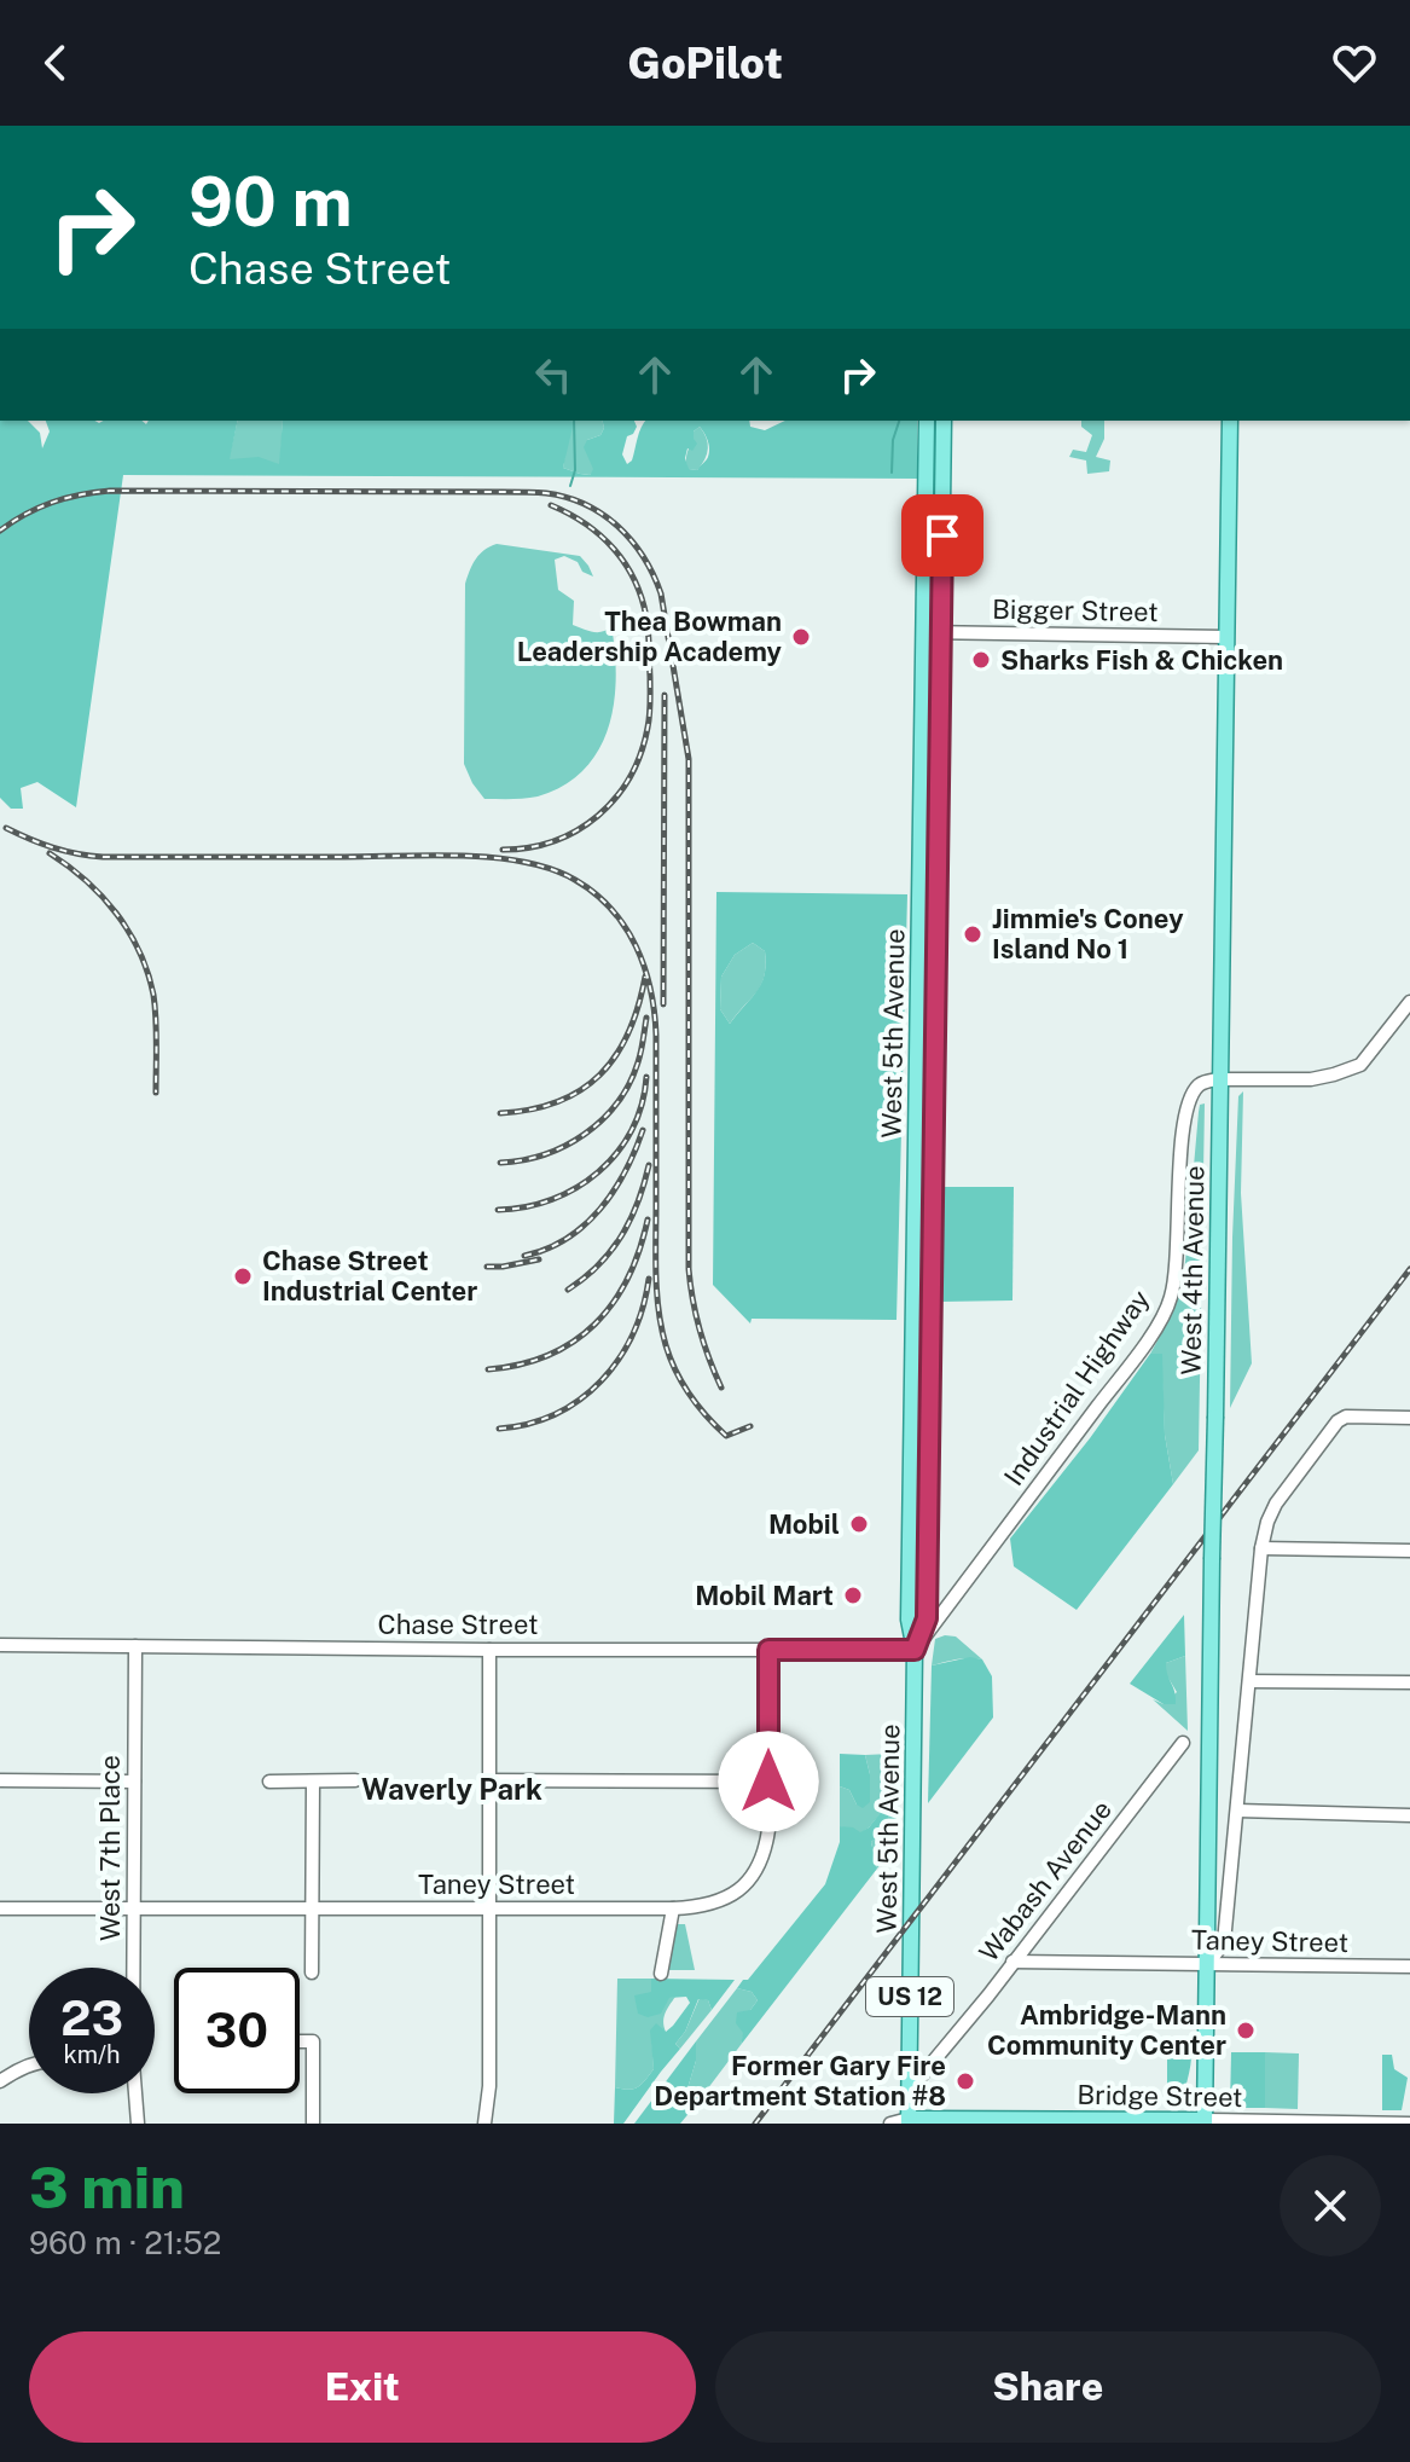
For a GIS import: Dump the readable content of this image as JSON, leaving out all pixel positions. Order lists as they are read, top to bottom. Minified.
{"streets":{"main road":["West 5th Avenue","West 4th Avenue","US 12","Bridge Street"],"street":["Bigger Street","Industrial Highway","Chase Street","West 7th Place","Wabash Avenue","Taney Street"]},"crossings":[["Bigger Street","West 5th Avenue"],["Bigger Street","West 4th Avenue"],["West 5th Avenue","Industrial Highway"],["West 5th Avenue","Chase Street"],["West 5th Avenue","Wabash Avenue"],["West 5th Avenue","Bridge Street"],["West 4th Avenue","Industrial Highway"],["West 4th Avenue","Taney Street"],["West 4th Avenue","Bridge Street"],["Industrial Highway","Chase Street"],["Chase Street","West 7th Place"],["Chase Street","Taney Street"],["West 7th Place","Taney Street"],["Wabash Avenue","Taney Street"]],"districts":["Waverly Park"],"places":["Thea Bowman Leadership Academy","Sharks Fish & Chicken","Jimmie's Coney Island No 1","Chase Street Industrial Center","Mobil","Mobil Mart","Ambridge-Mann Community Center","Former Gary Fire Department Station #8"],"page":{"header":"GoPilot","turn":["90 m","Chase Street"],"speed":"23 km/h","limit":"30","heading":["3 min","960 m · 21:52"],"buttons":["Exit","Share"]}}
